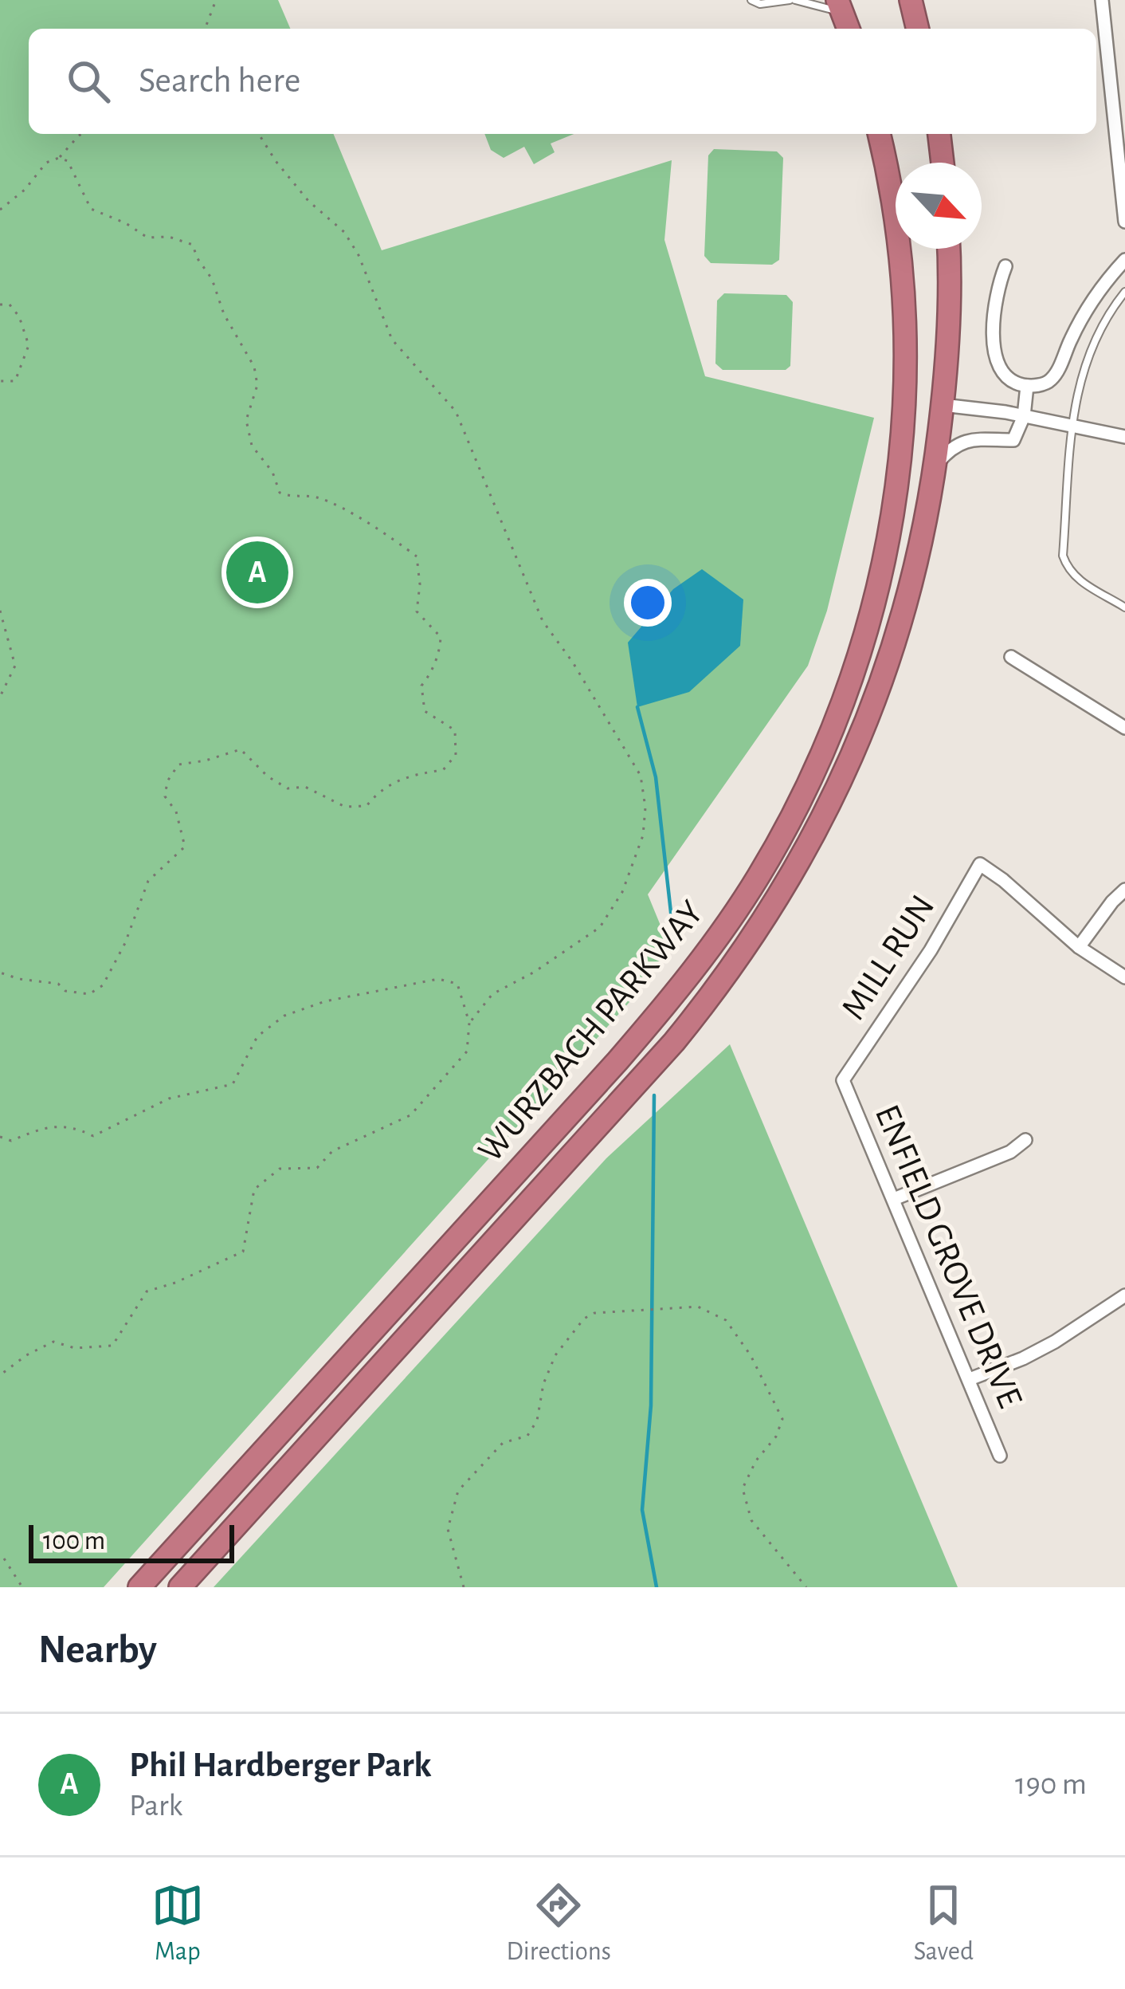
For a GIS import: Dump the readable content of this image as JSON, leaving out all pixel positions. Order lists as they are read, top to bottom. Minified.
{"streets":{"highway":["WURZBACH PARKWAY"],"street":["MILL RUN","ENFIELD GROVE DRIVE"]},"crossings":[["MILL RUN","ENFIELD GROVE DRIVE"]],"scale_bar":"100 m","north":"bottom right","page":{"search":"Search here","pins":"A","scale":"100 m","heading":"Nearby","list":[{"mark":"A","name":"Phil Hardberger Park","note":"Park","value":"190 m"}],"nav":["Map","Directions","Saved"]}}
